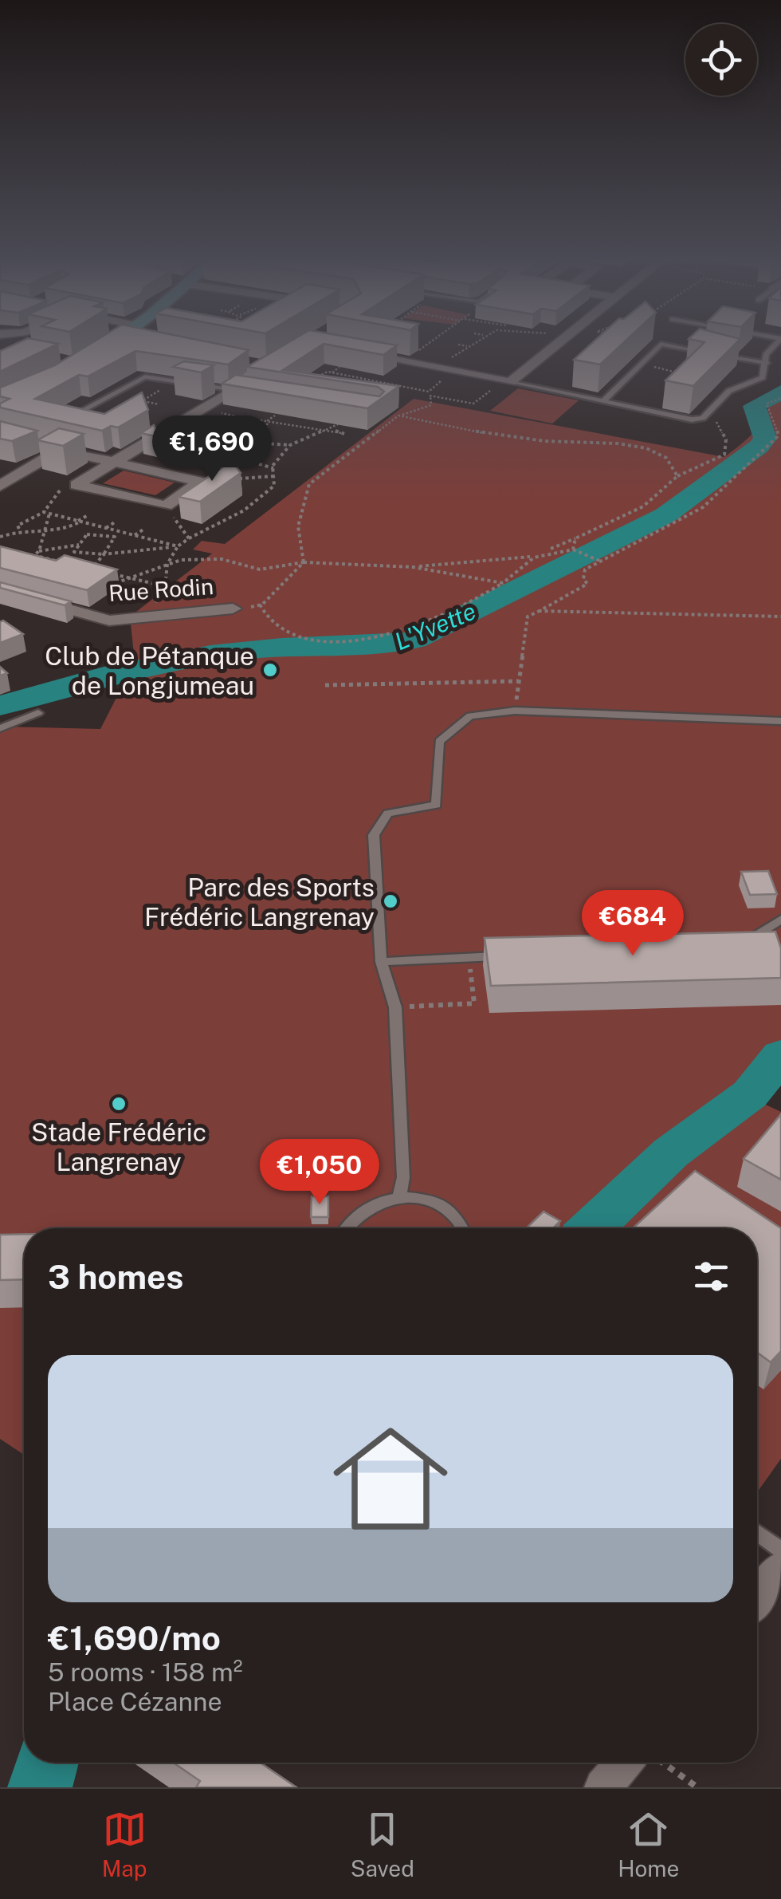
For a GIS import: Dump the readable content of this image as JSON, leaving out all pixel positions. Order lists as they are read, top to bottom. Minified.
{"streets":{"street":["Rue Rodin"]},"water":["L'Yvette"],"places":["Club de Pétanque de Longjumeau","Parc des Sports Frédéric Langrenay","Stade Frédéric Langrenay"],"page":{"price":["€1,690","€684","€1,050"],"heading":"3 homes","list":[{"name":"€1,690/mo","note":"5 rooms · 158 m² · Place Cézanne"}],"tabs":["Map","Saved","Home"]}}
